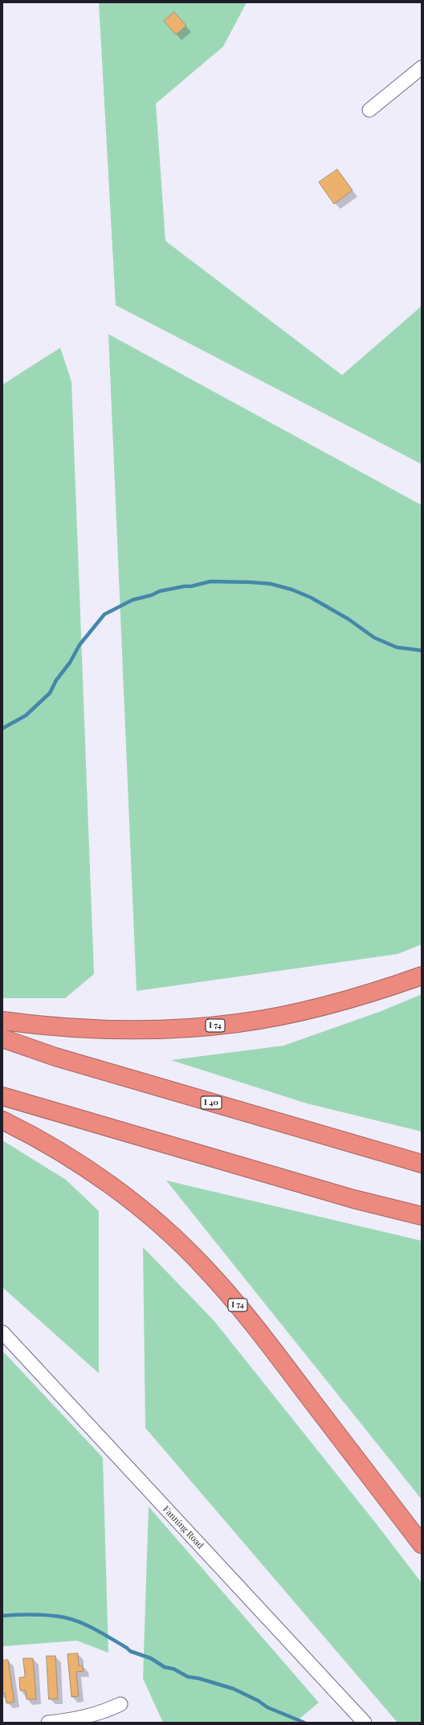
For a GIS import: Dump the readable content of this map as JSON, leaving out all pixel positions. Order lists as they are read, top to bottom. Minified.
{"streets":{"highway":["I 74","I 40"],"street":["Fanning Road"]}}
